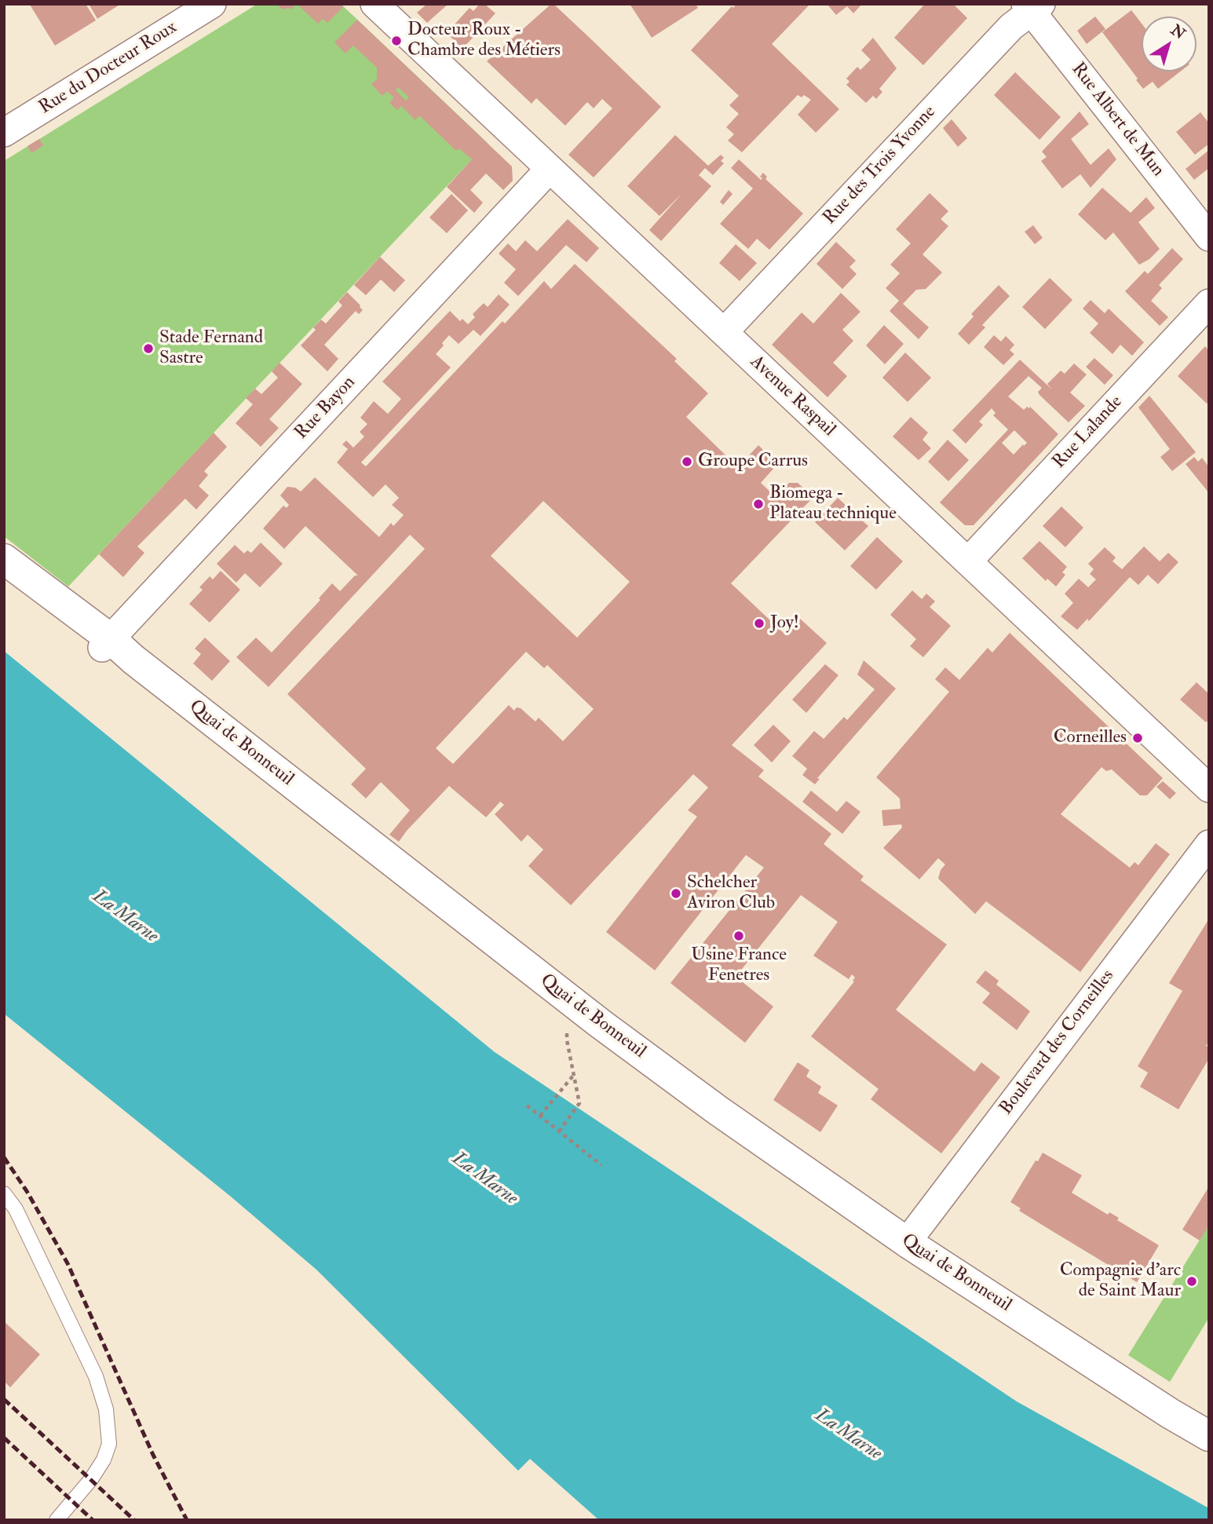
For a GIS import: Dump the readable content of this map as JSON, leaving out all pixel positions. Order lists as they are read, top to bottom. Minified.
{"streets":{"street":["Rue du Docteur Roux","Rue Albert de Mun","Rue des Trois Yvonne","Avenue Raspail","Rue Bayon","Rue Lalande","Quai de Bonneuil","Boulevard des Corneilles"]},"crossings":[["Rue Albert de Mun","Rue des Trois Yvonne"],["Rue des Trois Yvonne","Avenue Raspail"],["Avenue Raspail","Rue Bayon"],["Avenue Raspail","Rue Lalande"],["Rue Bayon","Quai de Bonneuil"],["Quai de Bonneuil","Boulevard des Corneilles"]],"water":["La Marne"],"places":["Docteur Roux - Chambre des Métiers","Stade Fernand Sastre","Groupe Carrus","Biomega - Plateau technique","Joy!","Corneilles","Schelcher Aviron Club","Usine France Fenetres","Compagnie d'arc de Saint Maur"],"north":"top right"}
